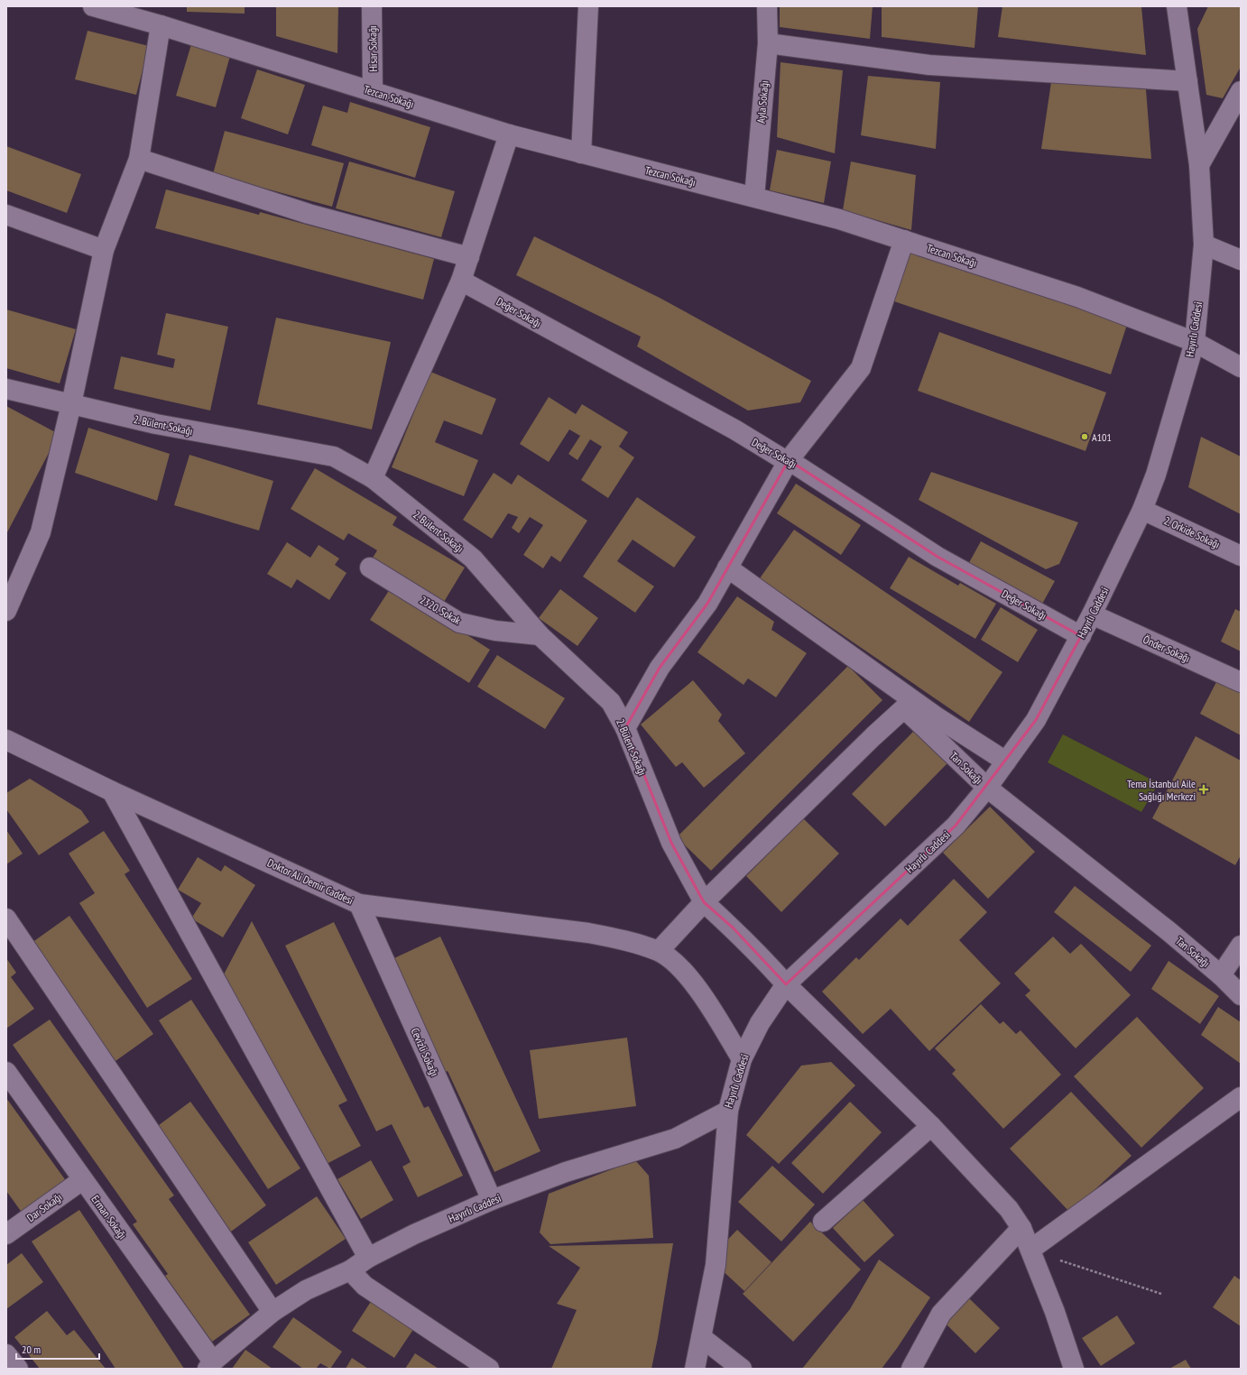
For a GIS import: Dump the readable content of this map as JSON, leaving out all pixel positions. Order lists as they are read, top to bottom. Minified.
{"streets":{"street":["Hisar Sokağı","Tezcan Sokağı","Ayla Sokağı","Değer Sokağı","Hayırlı Caddesi","2. Bülent Sokağı","2. Orkide Sokağı","2320. Sokak","Önder Sokağı","Tan Sokağı","Doktor Ali Demir Caddesi","Cevizli Sokağı","Dar Sokağı","Erman Sokağı"]},"crossings":[["Hisar Sokağı","Tezcan Sokağı"],["Tezcan Sokağı","Ayla Sokağı"],["Tezcan Sokağı","Hayırlı Caddesi"],["Değer Sokağı","Hayırlı Caddesi"],["Hayırlı Caddesi","2. Bülent Sokağı"],["Hayırlı Caddesi","2. Orkide Sokağı"],["Hayırlı Caddesi","Önder Sokağı"],["Hayırlı Caddesi","Tan Sokağı"],["Hayırlı Caddesi","Doktor Ali Demir Caddesi"],["Hayırlı Caddesi","Cevizli Sokağı"],["Hayırlı Caddesi","Erman Sokağı"],["2. Bülent Sokağı","2320. Sokak"],["2. Bülent Sokağı","Tan Sokağı"],["Doktor Ali Demir Caddesi","Cevizli Sokağı"],["Dar Sokağı","Erman Sokağı"]],"places":{"other":["A101"],"health":["Tema İstanbul Aile Sağlığı Merkezi"]},"scale_bar":"20 m"}
